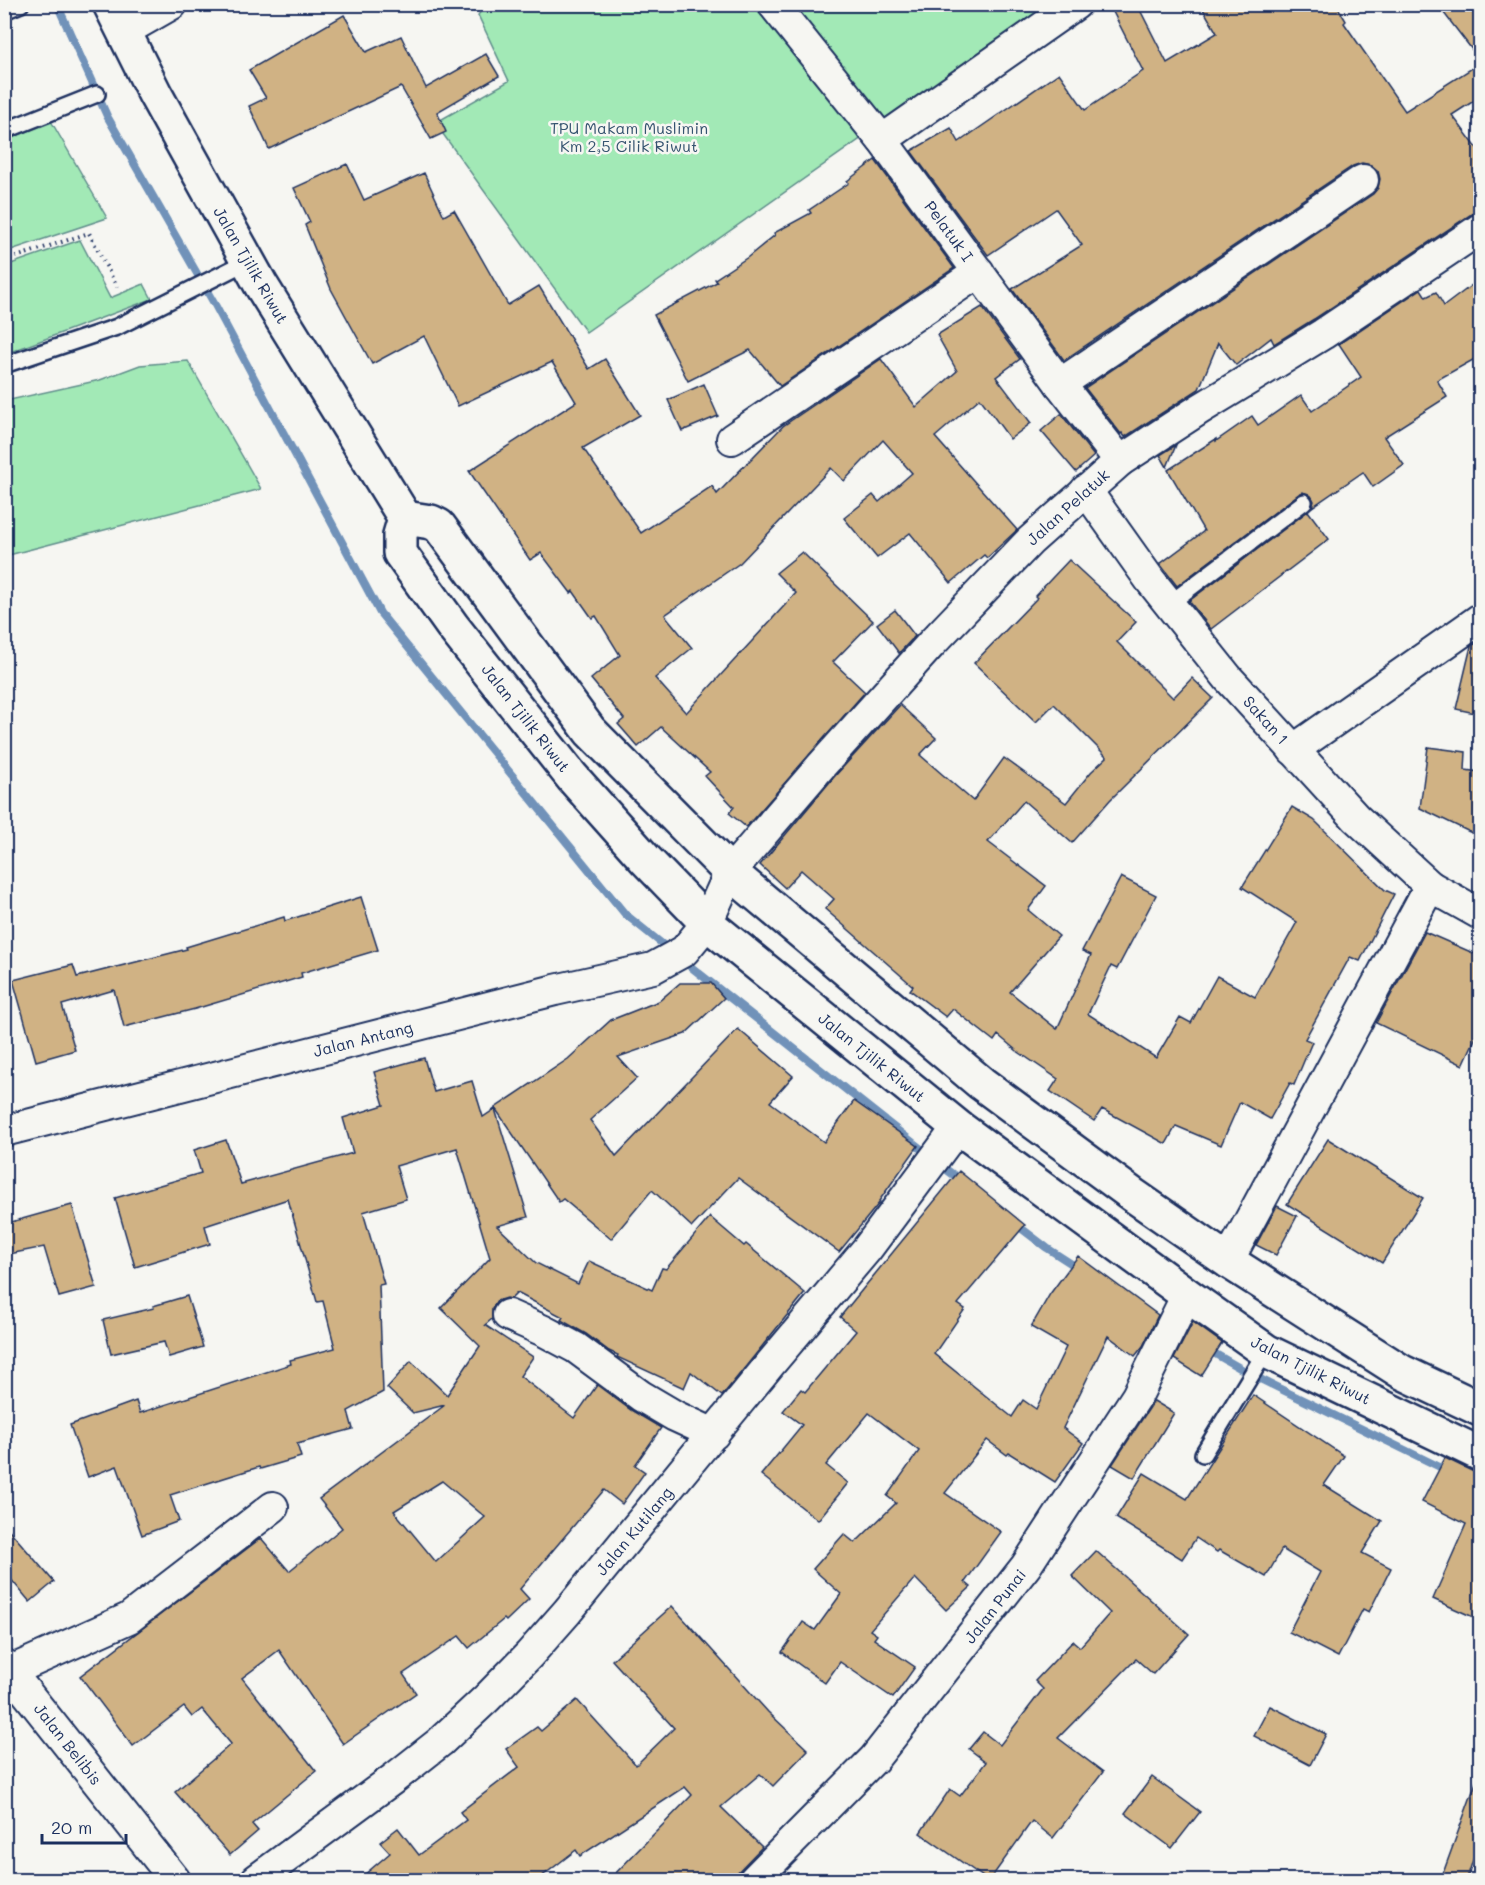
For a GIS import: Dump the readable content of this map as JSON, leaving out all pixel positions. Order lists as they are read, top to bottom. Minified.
{"streets":{"highway":["Jalan Tjilik Riwut"],"street":["Pelatuk I","Jalan Pelatuk","Sakan 1","Jalan Antang","Jalan Kutilang","Jalan Punai","Jalan Belibis"]},"crossings":[["Pelatuk I","Jalan Pelatuk"],["Jalan Tjilik Riwut","Jalan Pelatuk"],["Jalan Tjilik Riwut","Jalan Antang"],["Jalan Tjilik Riwut","Jalan Kutilang"],["Jalan Tjilik Riwut","Jalan Punai"],["Jalan Pelatuk","Sakan 1"],["Jalan Pelatuk","Jalan Antang"]],"parks":["TPU Makam Muslimin Km 2,5 Cilik Riwut"],"scale_bar":"20 m"}
